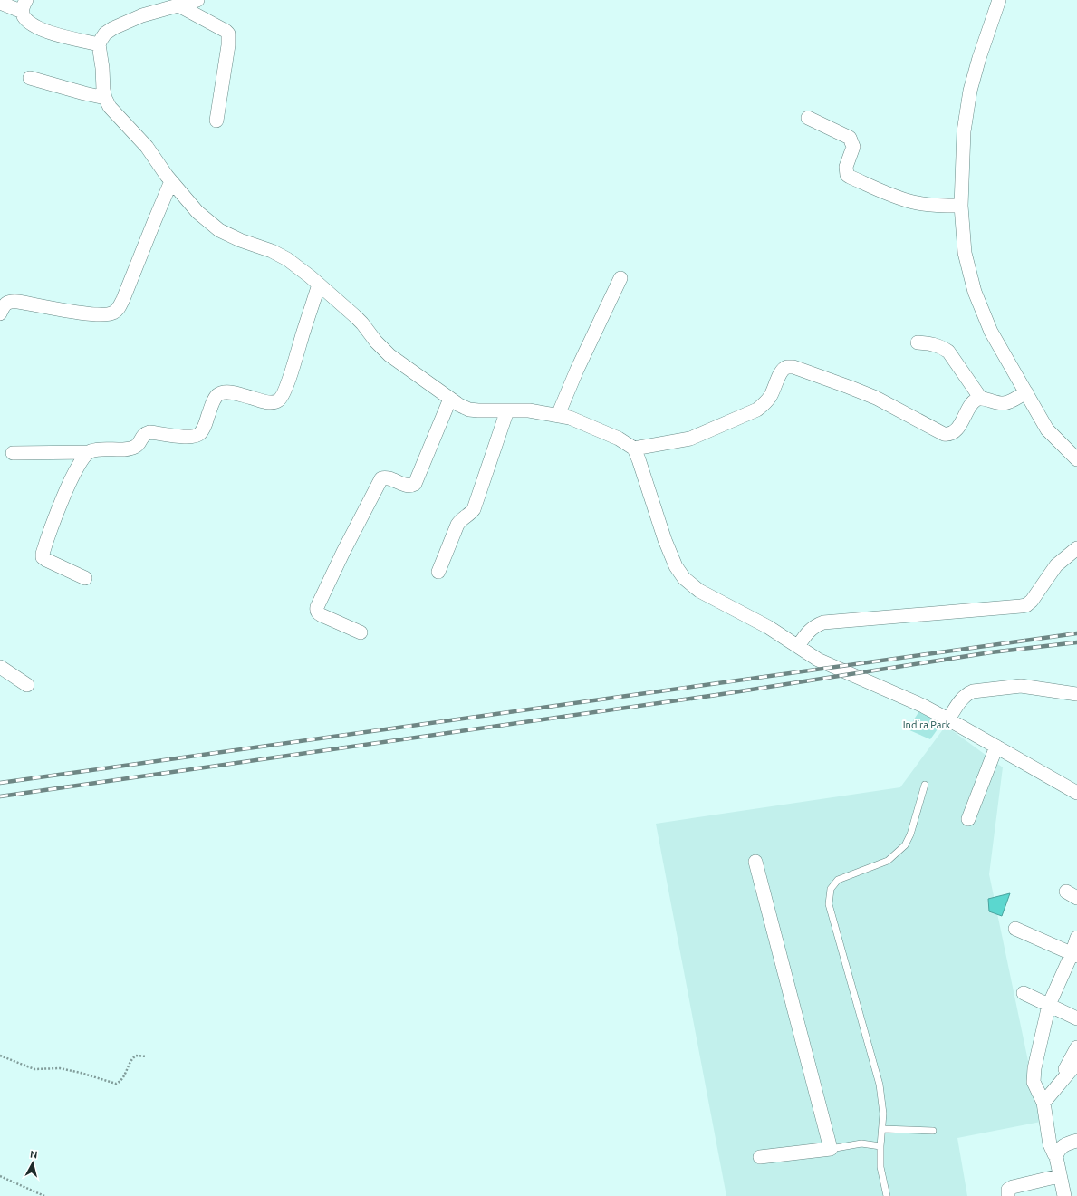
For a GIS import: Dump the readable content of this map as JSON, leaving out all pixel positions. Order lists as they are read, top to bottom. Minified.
{"parks":["Indira Park"],"north":"top"}
